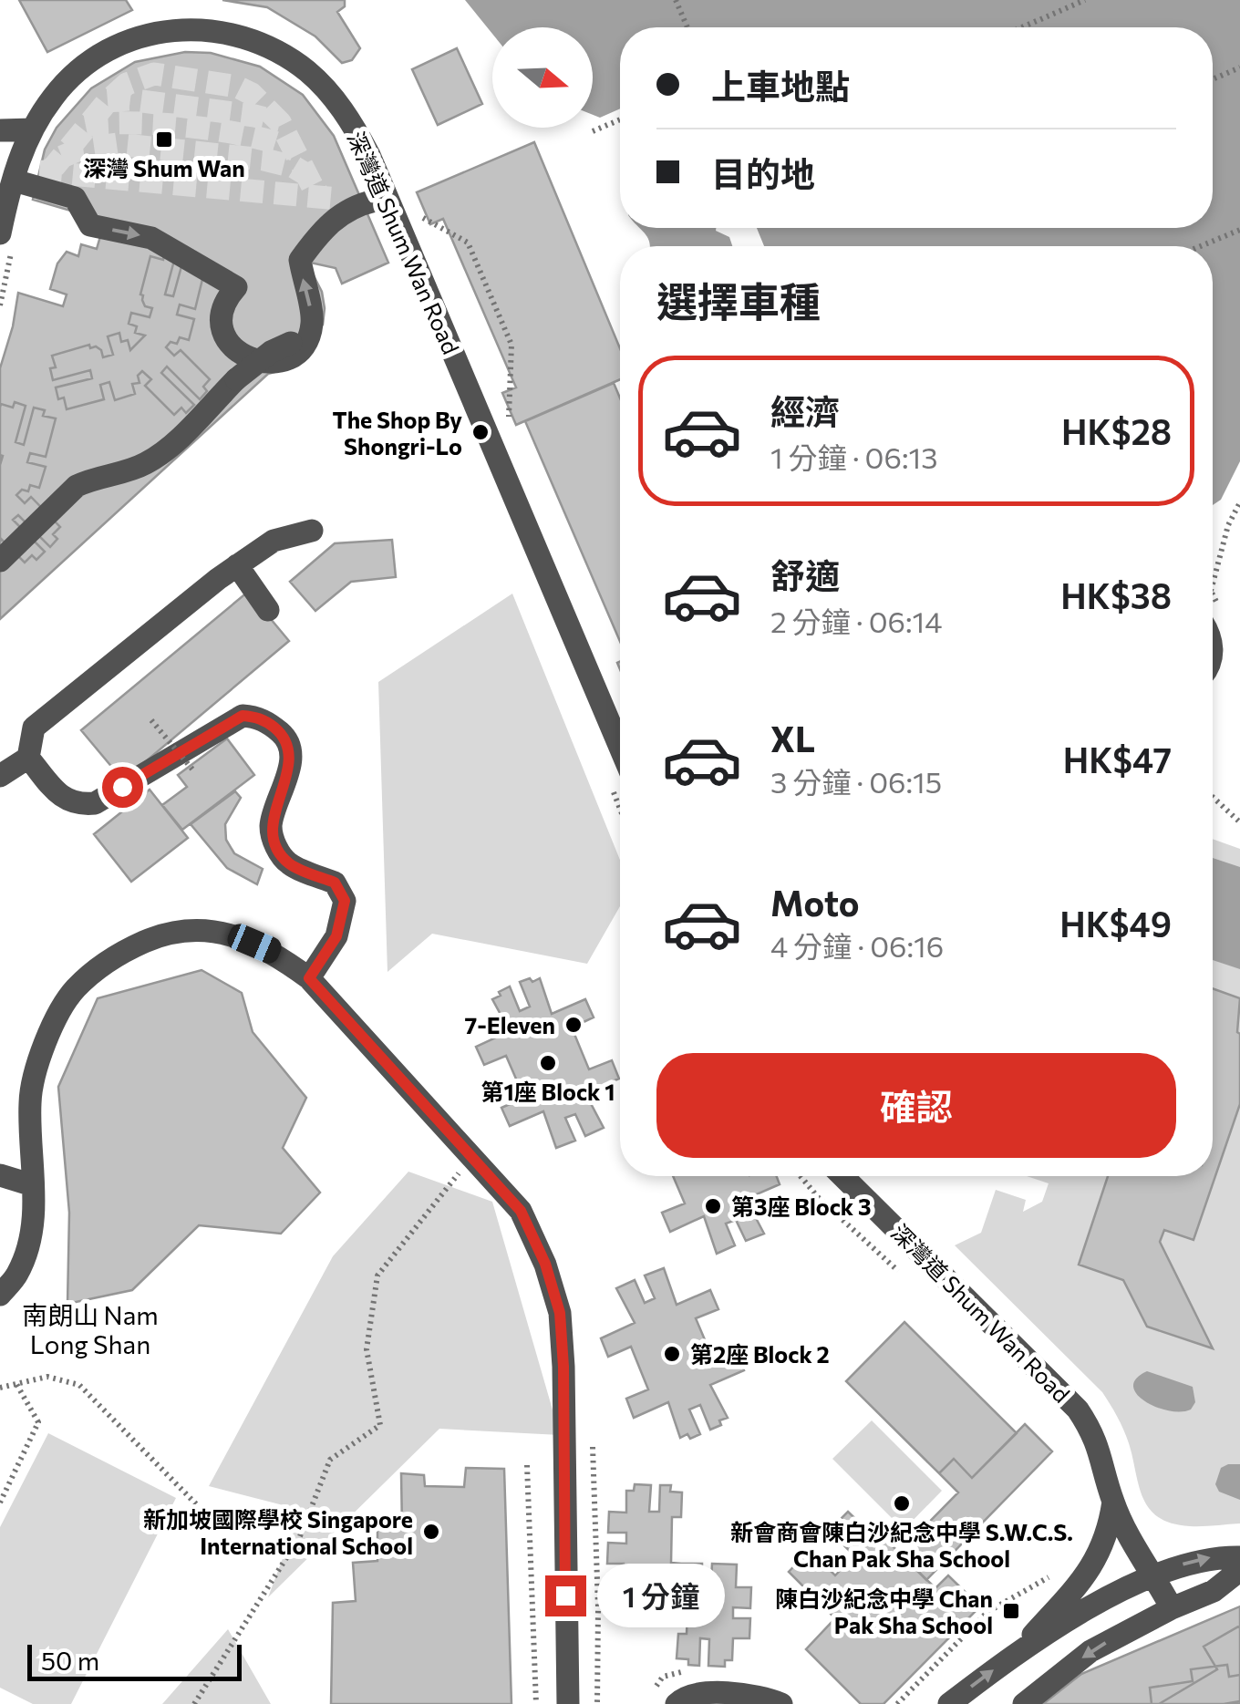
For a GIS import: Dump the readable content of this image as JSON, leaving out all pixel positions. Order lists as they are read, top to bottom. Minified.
{"streets":{"street":["深灣道 Shum Wan Road"]},"districts":["南朗山 Nam Long Shan"],"places":{"transit":["深灣 Shum Wan","陳白沙紀念中學 Chan Pak Sha School"],"other":["The Shop By Shongri-Lo","7-Eleven","第1座 Block 1","第3座 Block 3","第2座 Block 2","新會商會陳白沙紀念中學 S.W.C.S. Chan Pak Sha School","新加坡國際學校 Singapore International School"]},"scale_bar":"50 m","north":"right","page":{"banner":["上車地點","目的地"],"heading":"選擇車種","list":[{"name":"經濟","note":"1 分鐘 · 06:13","value":"HK$28"},{"name":"舒適","note":"2 分鐘 · 06:14","value":"HK$38"},{"name":"XL","note":"3 分鐘 · 06:15","value":"HK$47"},{"name":"Moto","note":"4 分鐘 · 06:16","value":"HK$49"}],"buttons":"確認","bubble":"1 分鐘","scale":"50 m"}}
